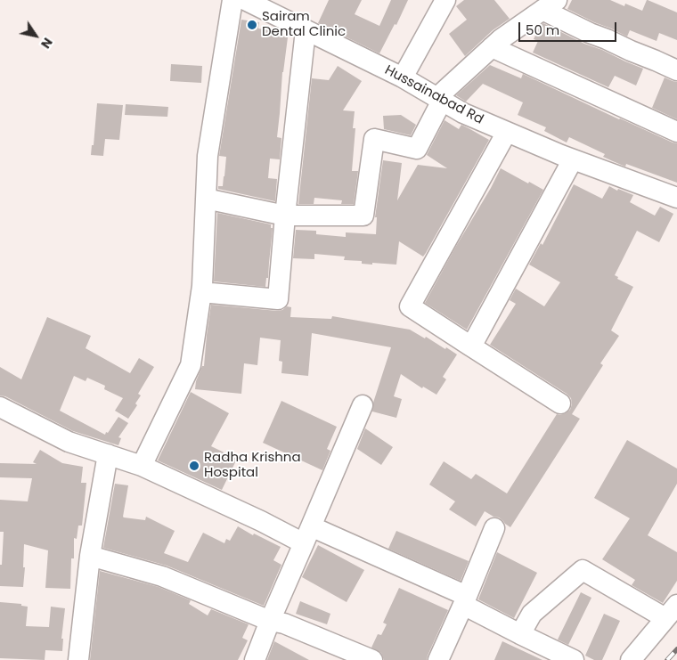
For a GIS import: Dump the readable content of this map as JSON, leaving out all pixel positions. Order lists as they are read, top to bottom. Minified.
{"streets":{"street":["Hussainabad Rd"]},"places":["Sairam Dental Clinic","Radha Krishna Hospital"],"scale_bar":"50 m","north":"bottom right"}
